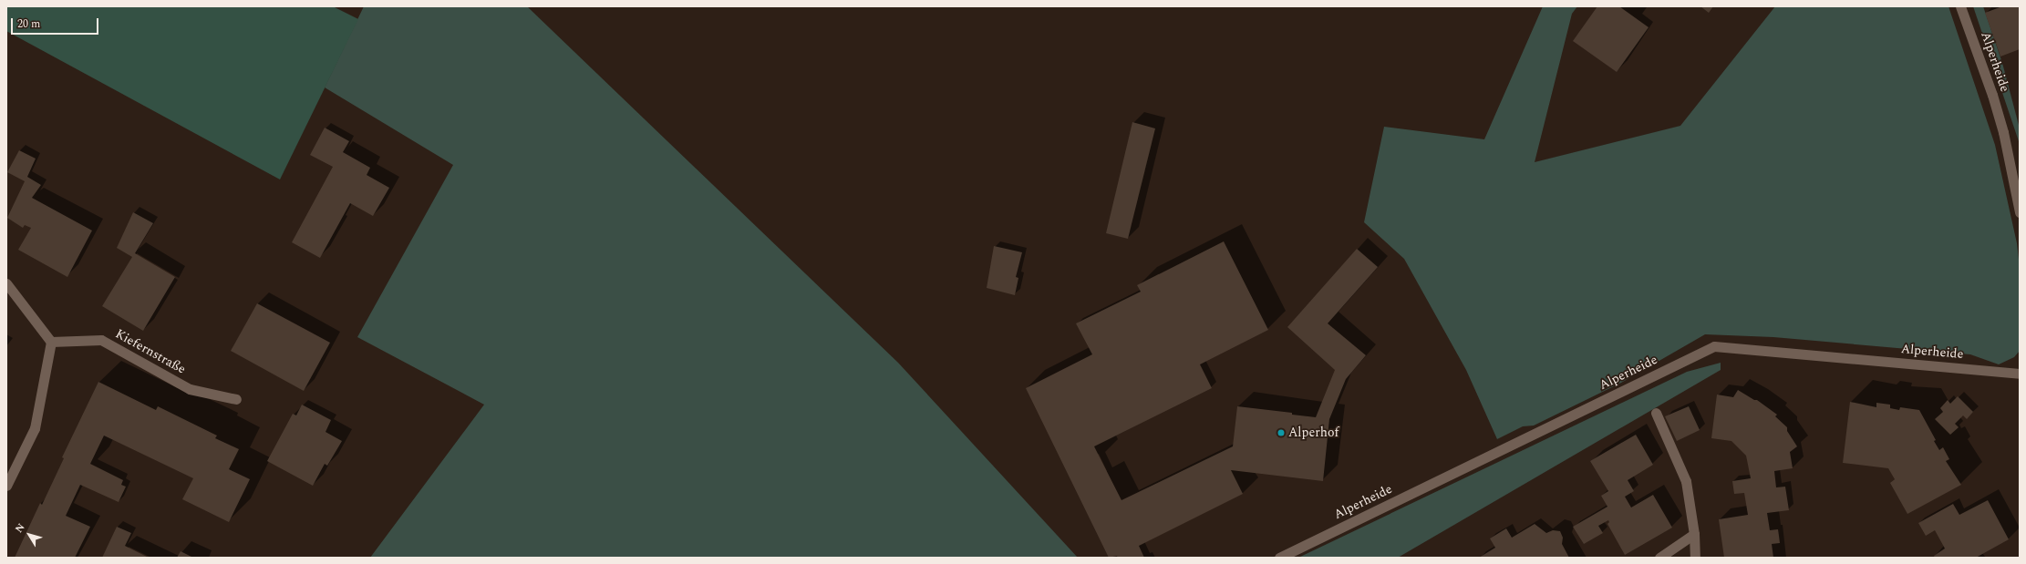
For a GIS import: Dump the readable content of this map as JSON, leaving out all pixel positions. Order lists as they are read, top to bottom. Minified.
{"streets":{"street":["Alperheide","Kiefernstraße"]},"places":["Alperhof"],"scale_bar":"20 m","north":"top left"}
